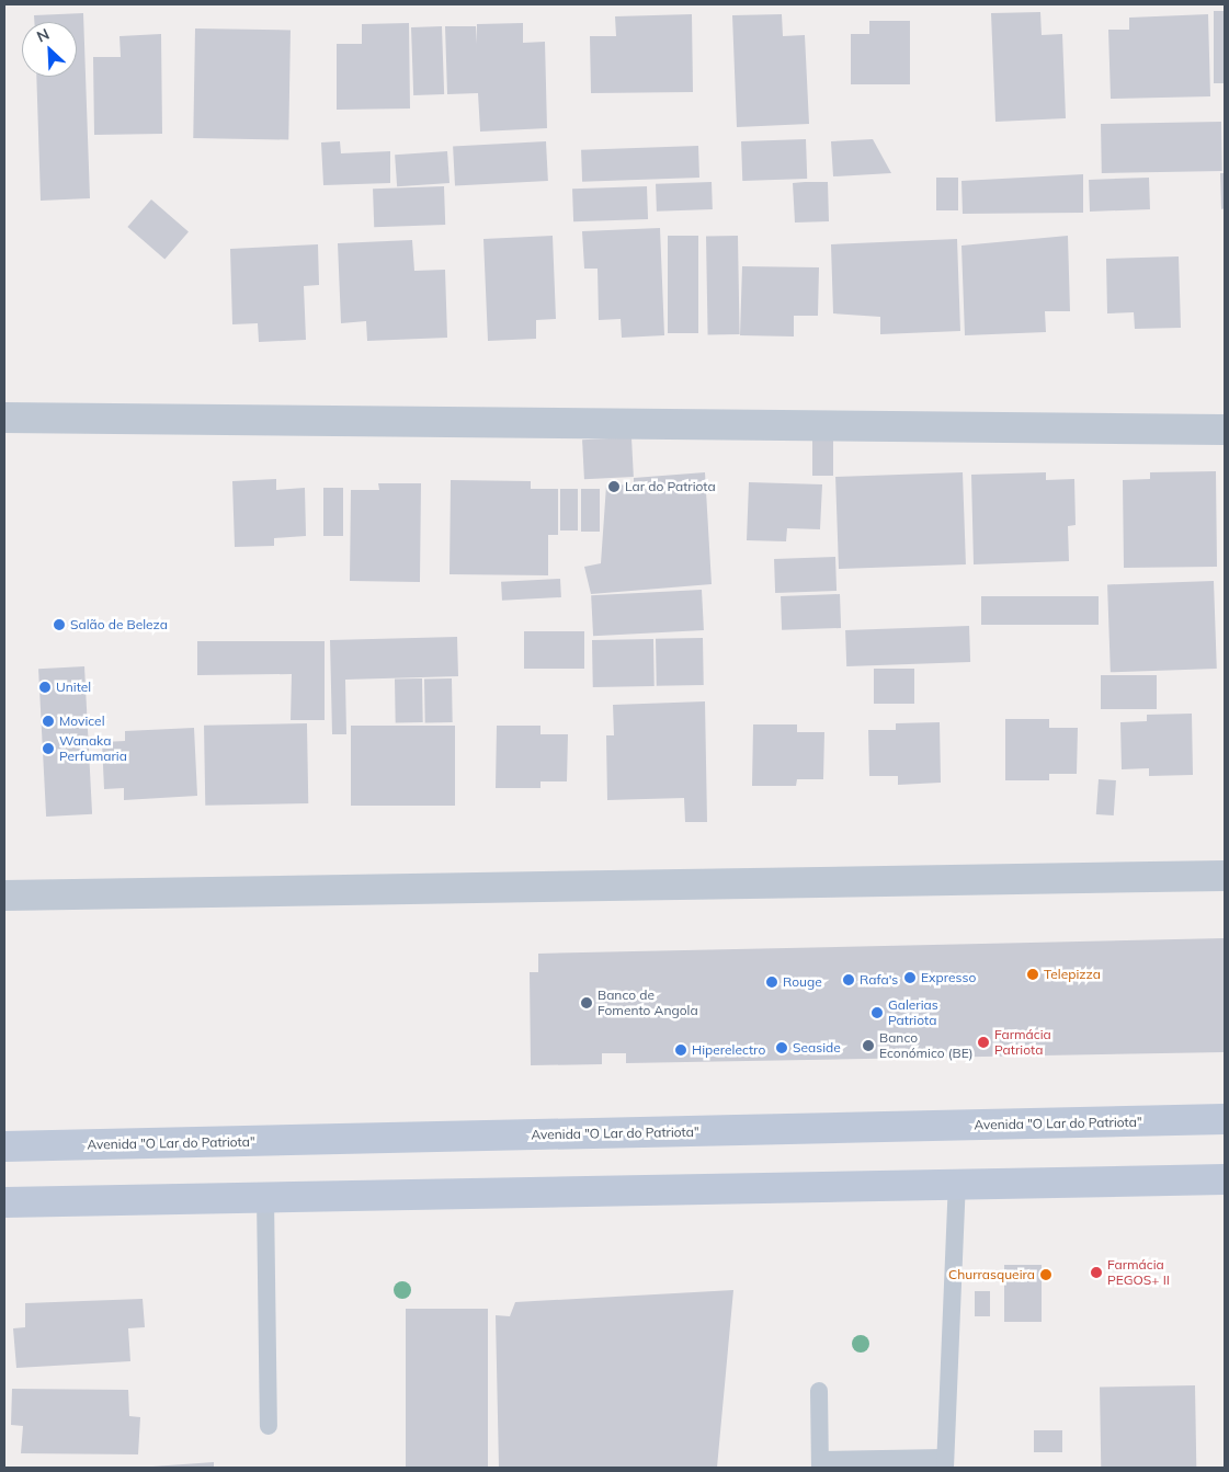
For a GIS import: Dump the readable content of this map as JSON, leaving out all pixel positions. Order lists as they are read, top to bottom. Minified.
{"streets":{"main road":["Avenida \"O Lar do Patriota\""]},"places":["Lar do Patriota","Salão de Beleza","Unitel","Movicel","Wanaka Perfumaria","Telepizza","Expresso","Rafa's","Rouge","Banco de Fomento Angola","Galerias Patriota","Farmácia Patriota","Banco Económico (BE)","Seaside","Hiperelectro","Farmácia PEGOS+ II","Churrasqueira"],"north":"top left"}
